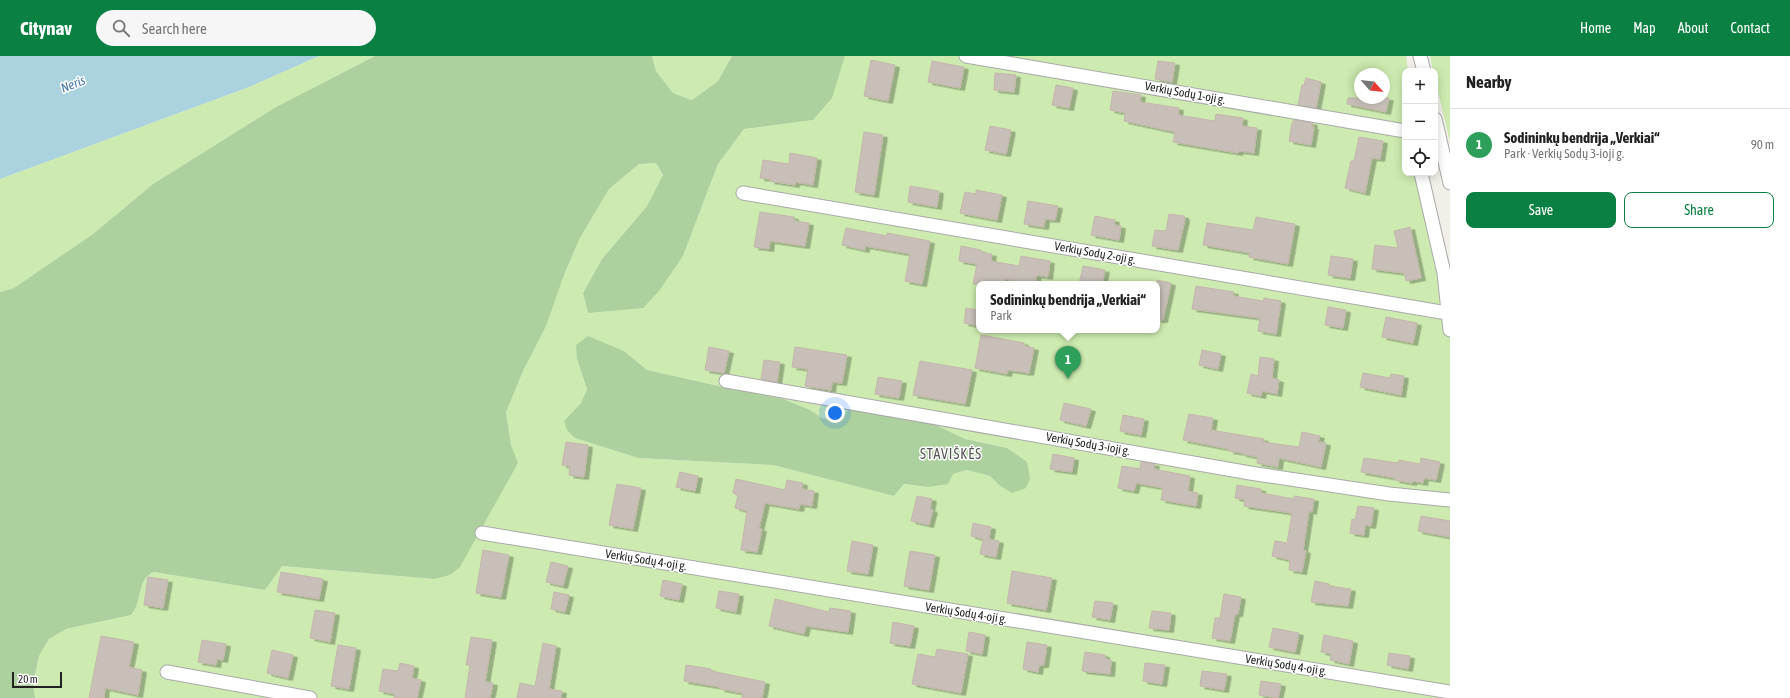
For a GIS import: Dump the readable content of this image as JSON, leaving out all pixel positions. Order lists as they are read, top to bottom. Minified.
{"streets":{"street":["Verkių Sodų 1-oji g.","Verkių Sodų 2-oji g.","Verkių Sodų 3-ioji g.","Verkių Sodų 4-oji g."]},"districts":["STAVIŠKĖS"],"water":["Neris"],"scale_bar":"20 m","north":"bottom right","page":{"header":"Citynav","search":"Search here","nav":["Home","Map","About","Contact"],"heading":"Nearby","map_buttons":["+","−"],"list":[{"mark":"1","name":"Sodininkų bendrija „Verkiai“","note":"Park · Verkių Sodų 3-ioji g.","value":"90 m"}],"buttons":["Save","Share"],"popup":["Sodininkų bendrija „Verkiai“","Park"],"pins":"1","scale":"20 m"}}
